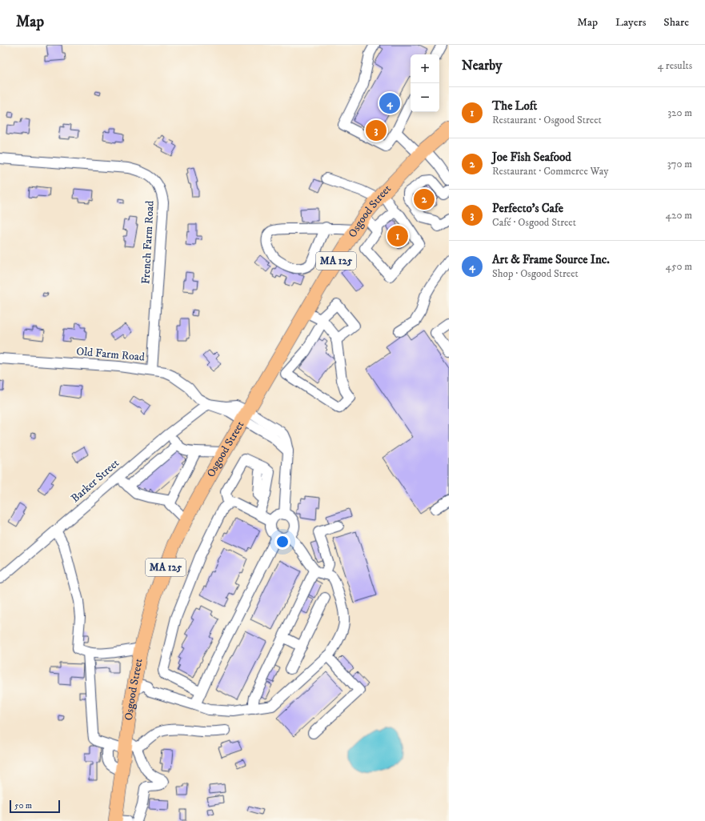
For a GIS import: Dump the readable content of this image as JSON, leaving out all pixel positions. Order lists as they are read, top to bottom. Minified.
{"streets":{"highway":["Osgood Street","MA 125"],"street":["French Farm Road","Old Farm Road","Barker Street"]},"crossings":[["French Farm Road","Old Farm Road"],["Old Farm Road","Barker Street"]],"scale_bar":"50 m","page":{"header":"Map","nav":["Map","Layers","Share"],"heading":["Nearby","4 results"],"map_buttons":["+","−"],"list":[{"mark":"1","name":"The Loft","note":"Restaurant · Osgood Street","value":"320 m"},{"mark":"2","name":"Joe Fish Seafood","note":"Restaurant · Commerce Way","value":"370 m"},{"mark":"3","name":"Perfecto's Cafe","note":"Café · Osgood Street","value":"420 m"},{"mark":"4","name":"Art & Frame Source Inc.","note":"Shop · Osgood Street","value":"450 m"}],"pins":["4","3","2","1"],"scale":"50 m"}}
